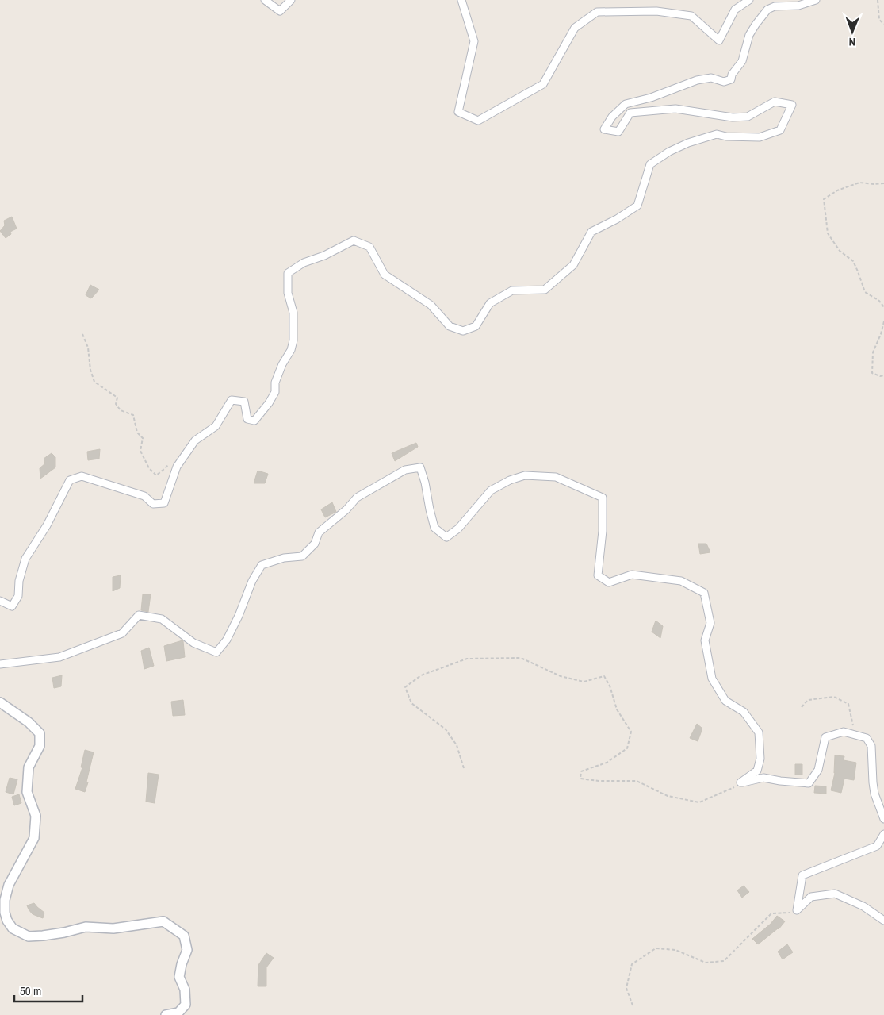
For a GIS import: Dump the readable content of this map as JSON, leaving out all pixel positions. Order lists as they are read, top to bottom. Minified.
{"scale_bar":"50 m","north":"bottom"}
